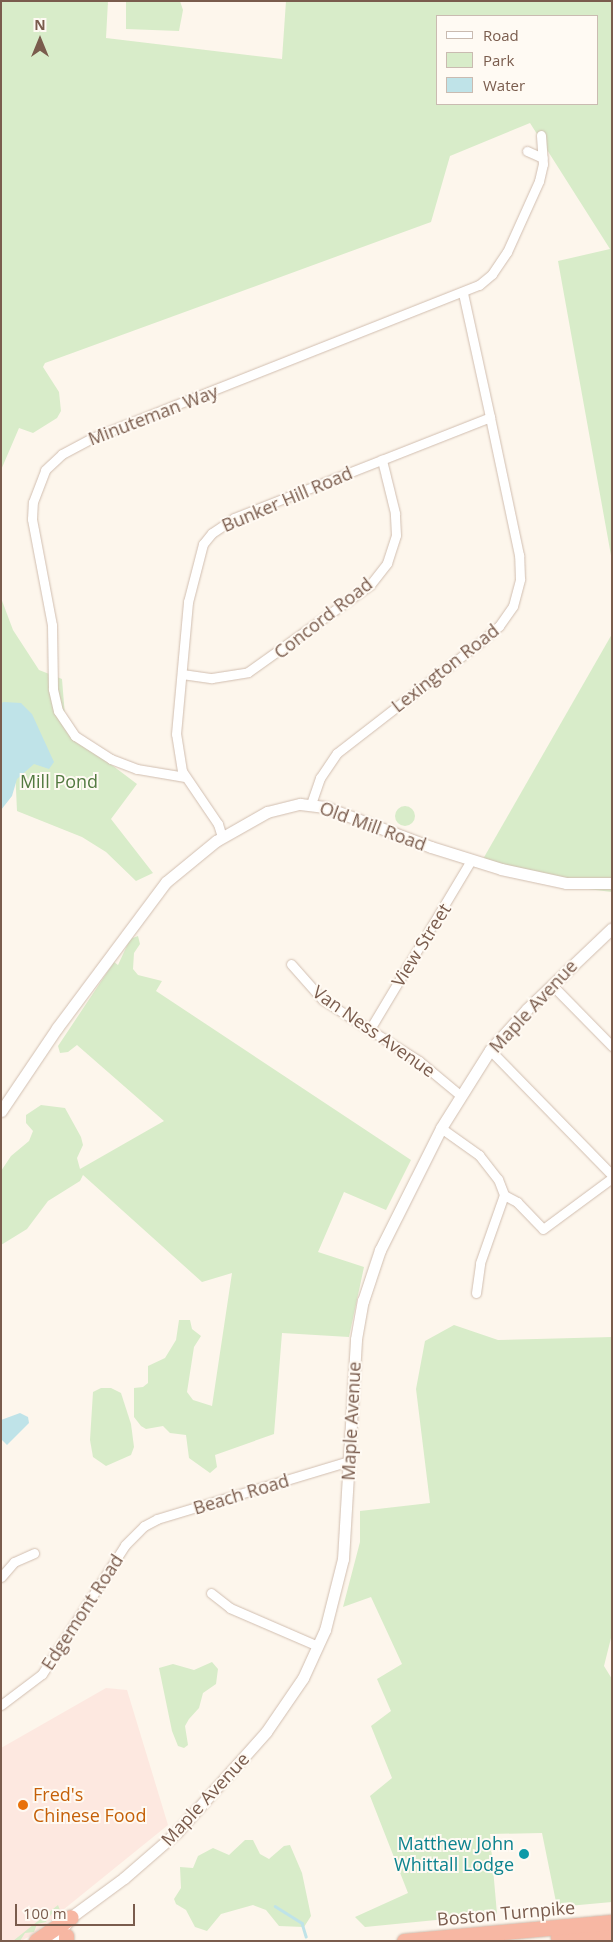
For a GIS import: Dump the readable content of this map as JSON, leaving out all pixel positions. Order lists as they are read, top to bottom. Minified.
{"streets":{"highway":["Boston Turnpike"],"main road":["Old Mill Road","Maple Avenue"],"street":["Minuteman Way","Bunker Hill Road","Concord Road","Lexington Road","View Street","Van Ness Avenue","Beach Road","Edgemont Road"]},"crossings":[["Minuteman Way","Bunker Hill Road"],["Bunker Hill Road","Concord Road"],["Bunker Hill Road","Lexington Road"],["Bunker Hill Road","Old Mill Road"],["Lexington Road","Old Mill Road"],["Old Mill Road","View Street"],["View Street","Van Ness Avenue"],["Maple Avenue","Van Ness Avenue"],["Maple Avenue","Beach Road"],["Beach Road","Edgemont Road"]],"parks":["Mill Pond"],"places":["Fred's Chinese Food","Matthew John Whittall Lodge"],"legend":["Road","Park","Water"],"scale_bar":"100 m","north":"top"}
